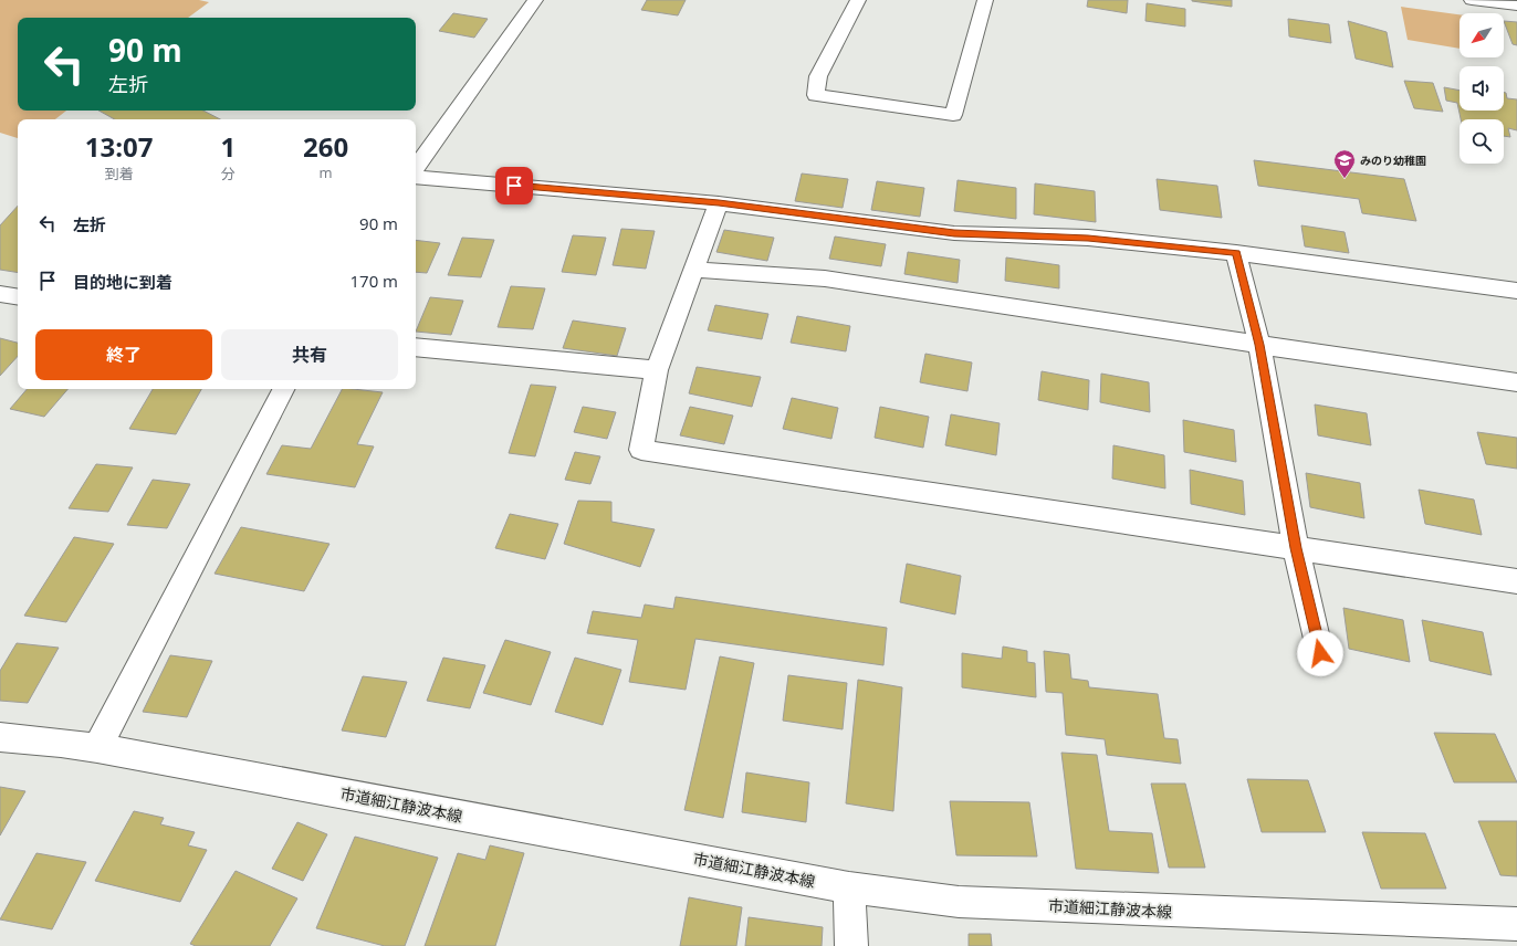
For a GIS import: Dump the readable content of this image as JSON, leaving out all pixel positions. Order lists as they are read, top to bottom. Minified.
{"streets":{"street":["市道細江静波本線"]},"places":{"school or university":["みのり幼稚園"]},"north":"bottom left","page":{"turn":["90 m","左折"],"eta":["13:07","到着","1","分","260","m"],"list":[{"name":"左折","value":"90 m"},{"name":"目的地に到着","value":"170 m"}],"buttons":["終了","共有"]}}
